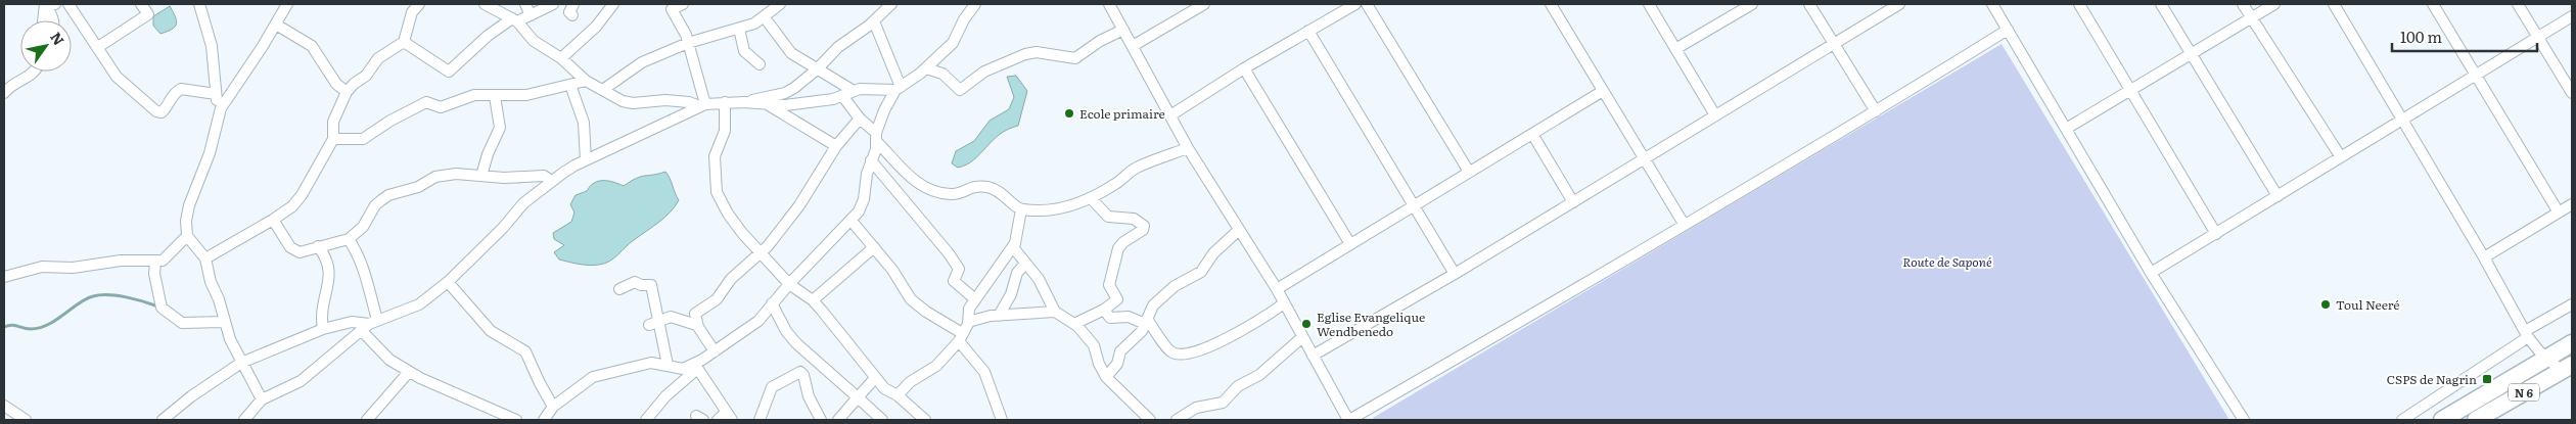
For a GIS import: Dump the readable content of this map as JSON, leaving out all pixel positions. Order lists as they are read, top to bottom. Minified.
{"streets":{"main road":["N 6"]},"parks":["Route de Saponé"],"places":{"other":["Ecole primaire","Toul Neeré","Eglise Evangelique Wendbenedo"],"transit":["CSPS de Nagrin"]},"scale_bar":"100 m","north":"top right"}
